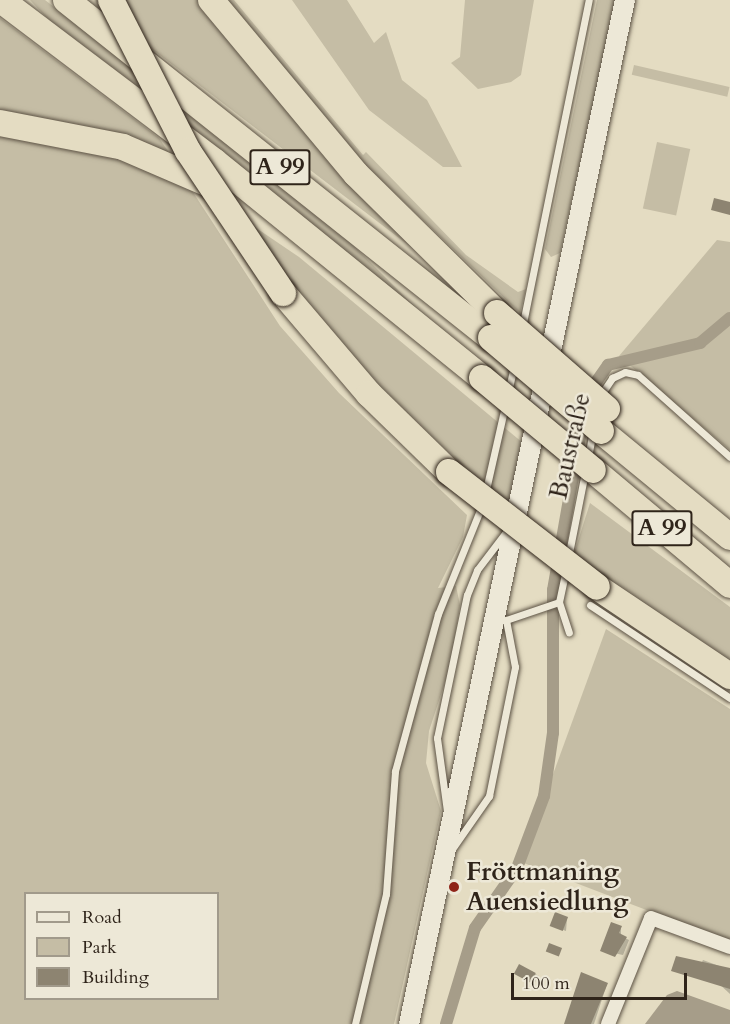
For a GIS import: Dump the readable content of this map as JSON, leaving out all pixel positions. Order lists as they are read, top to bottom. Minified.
{"streets":{"highway":["A 99"],"lane":["Baustraße"]},"places":["Fröttmaning Auensiedlung"],"legend":["Road","Park","Building"],"scale_bar":"100 m"}
